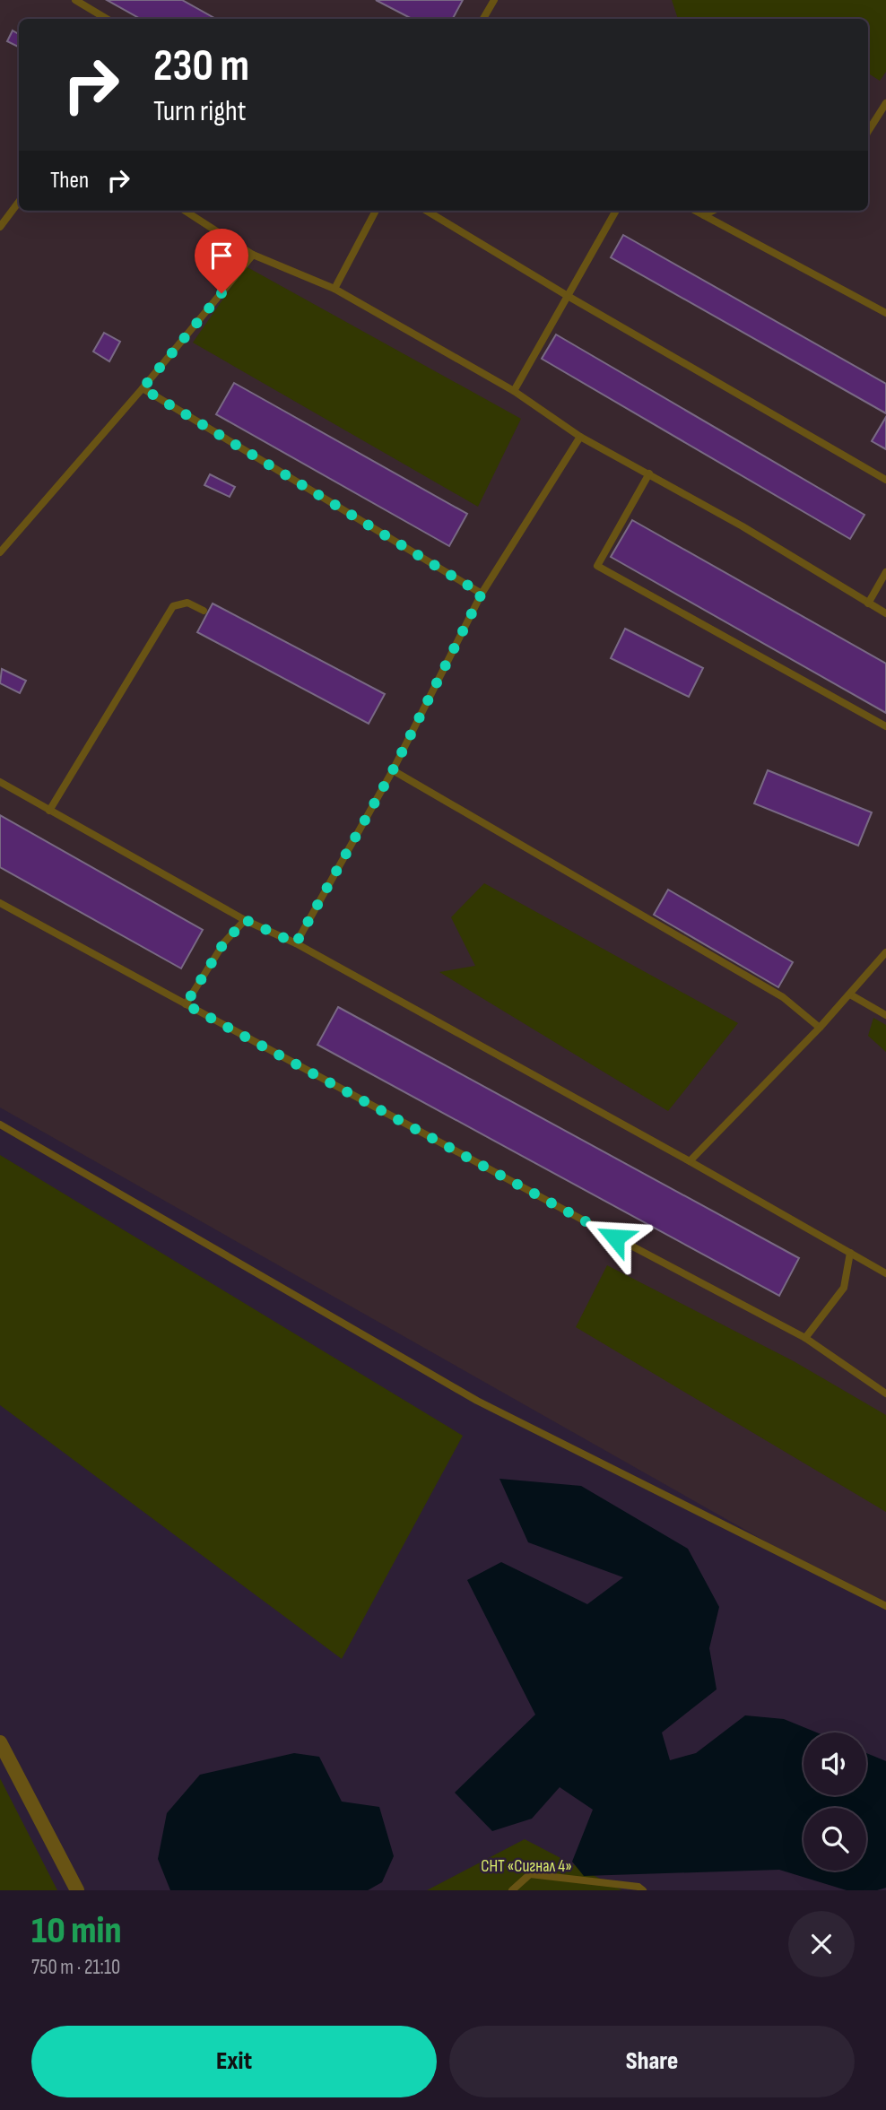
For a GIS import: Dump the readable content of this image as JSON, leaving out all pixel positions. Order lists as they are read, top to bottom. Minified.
{"parks":["СНТ «Сигнал 4»"],"page":{"turn":["230 m","Turn right"],"then":"Then","heading":["10 min","750 m · 21:10"],"buttons":["Exit","Share"]}}
